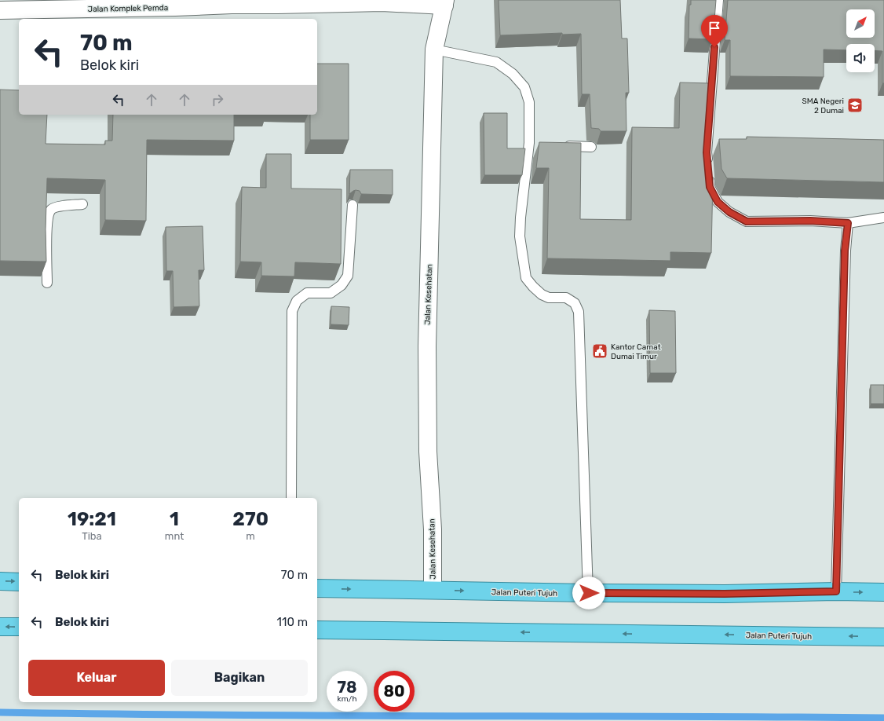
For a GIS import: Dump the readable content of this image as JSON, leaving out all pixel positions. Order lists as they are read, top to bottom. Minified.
{"streets":{"highway":["Jalan Puteri Tujuh"],"street":["Jalan Komplek Pemda","Jalan Kesehatan"]},"crossings":[["Jalan Komplek Pemda","Jalan Kesehatan"],["Jalan Kesehatan","Jalan Puteri Tujuh"]],"places":{"school or university":["SMA Negeri 2 Dumai"],"public building":["Kantor Camat Dumai Timur"]},"north":"top right","page":{"turn":["70 m","Belok kiri"],"eta":["19:21","Tiba","1","mnt","270","m"],"list":[{"name":"Belok kiri","value":"70 m"},{"name":"Belok kiri","value":"110 m"}],"buttons":["Keluar","Bagikan"],"speed":"78 km/h","limit":"80"}}
